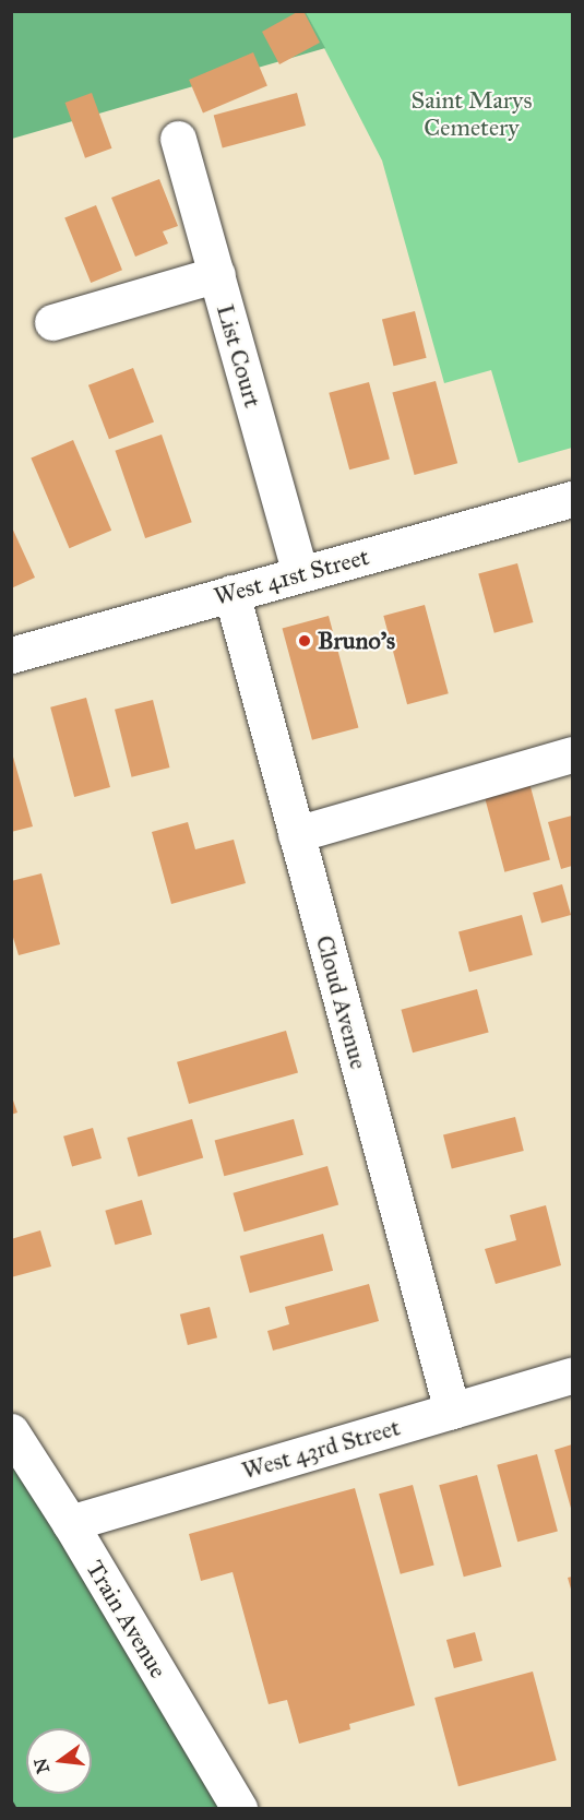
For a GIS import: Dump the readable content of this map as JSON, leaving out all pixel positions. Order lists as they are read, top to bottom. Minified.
{"streets":{"street":["List Court","West 41st Street","Cloud Avenue","West 43rd Street","Train Avenue"]},"crossings":[["List Court","West 41st Street"],["West 41st Street","Cloud Avenue"],["Cloud Avenue","West 43rd Street"],["West 43rd Street","Train Avenue"]],"parks":["Saint Marys Cemetery"],"places":["Bruno's"],"north":"left"}
